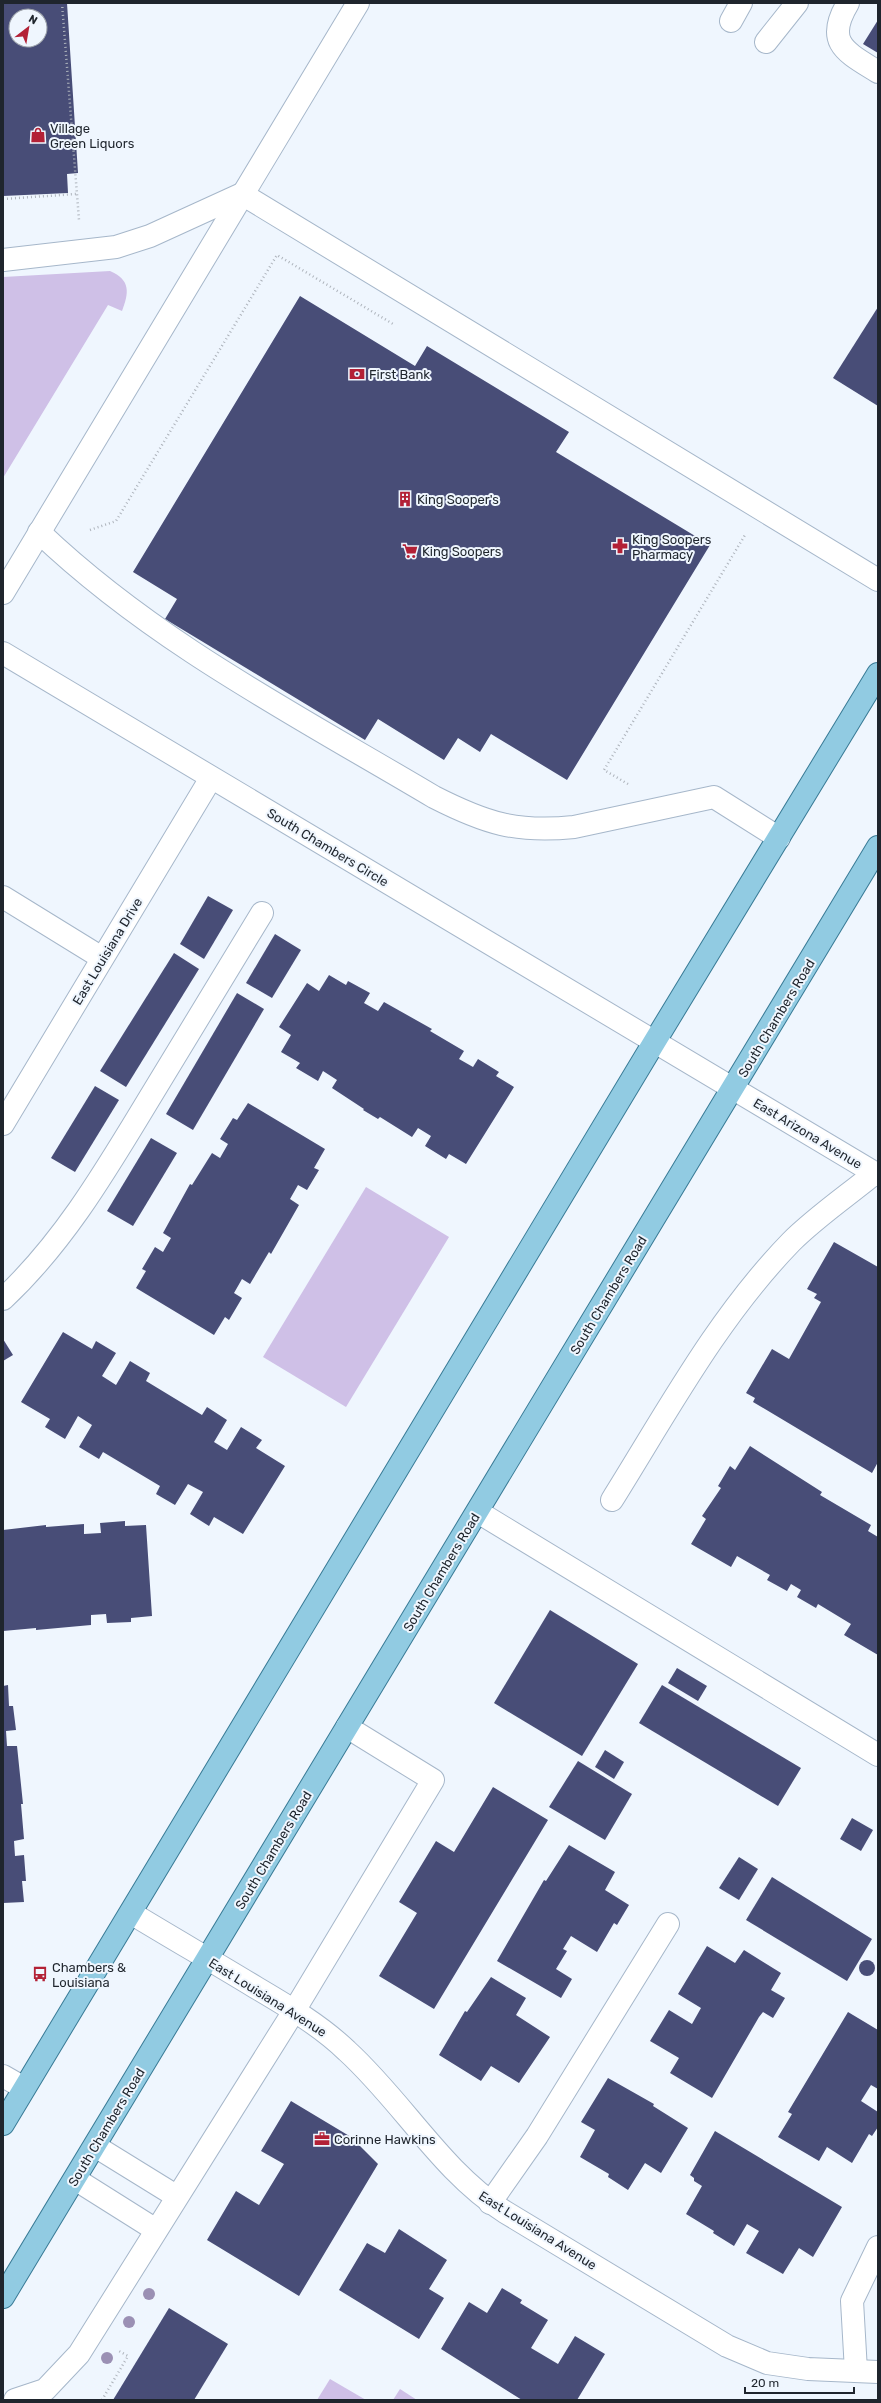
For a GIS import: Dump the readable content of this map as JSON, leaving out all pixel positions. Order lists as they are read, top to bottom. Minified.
{"streets":{"main road":["South Chambers Road"],"street":["South Chambers Circle","East Louisiana Drive","East Arizona Avenue","East Louisiana Avenue"]},"crossings":[["South Chambers Circle","East Louisiana Drive"],["South Chambers Circle","East Arizona Avenue"],["South Chambers Road","East Arizona Avenue"],["South Chambers Road","East Louisiana Avenue"]],"places":{"shop":["Village Green Liquors"],"bank":["First Bank"],"building":["King Sooper's"],"pharmacy":["King Soopers Pharmacy"],"supermarket":["King Soopers"],"bus stop":["Chambers & Louisiana"],"office":["Corinne Hawkins"]},"scale_bar":"20 m","north":"top right"}
